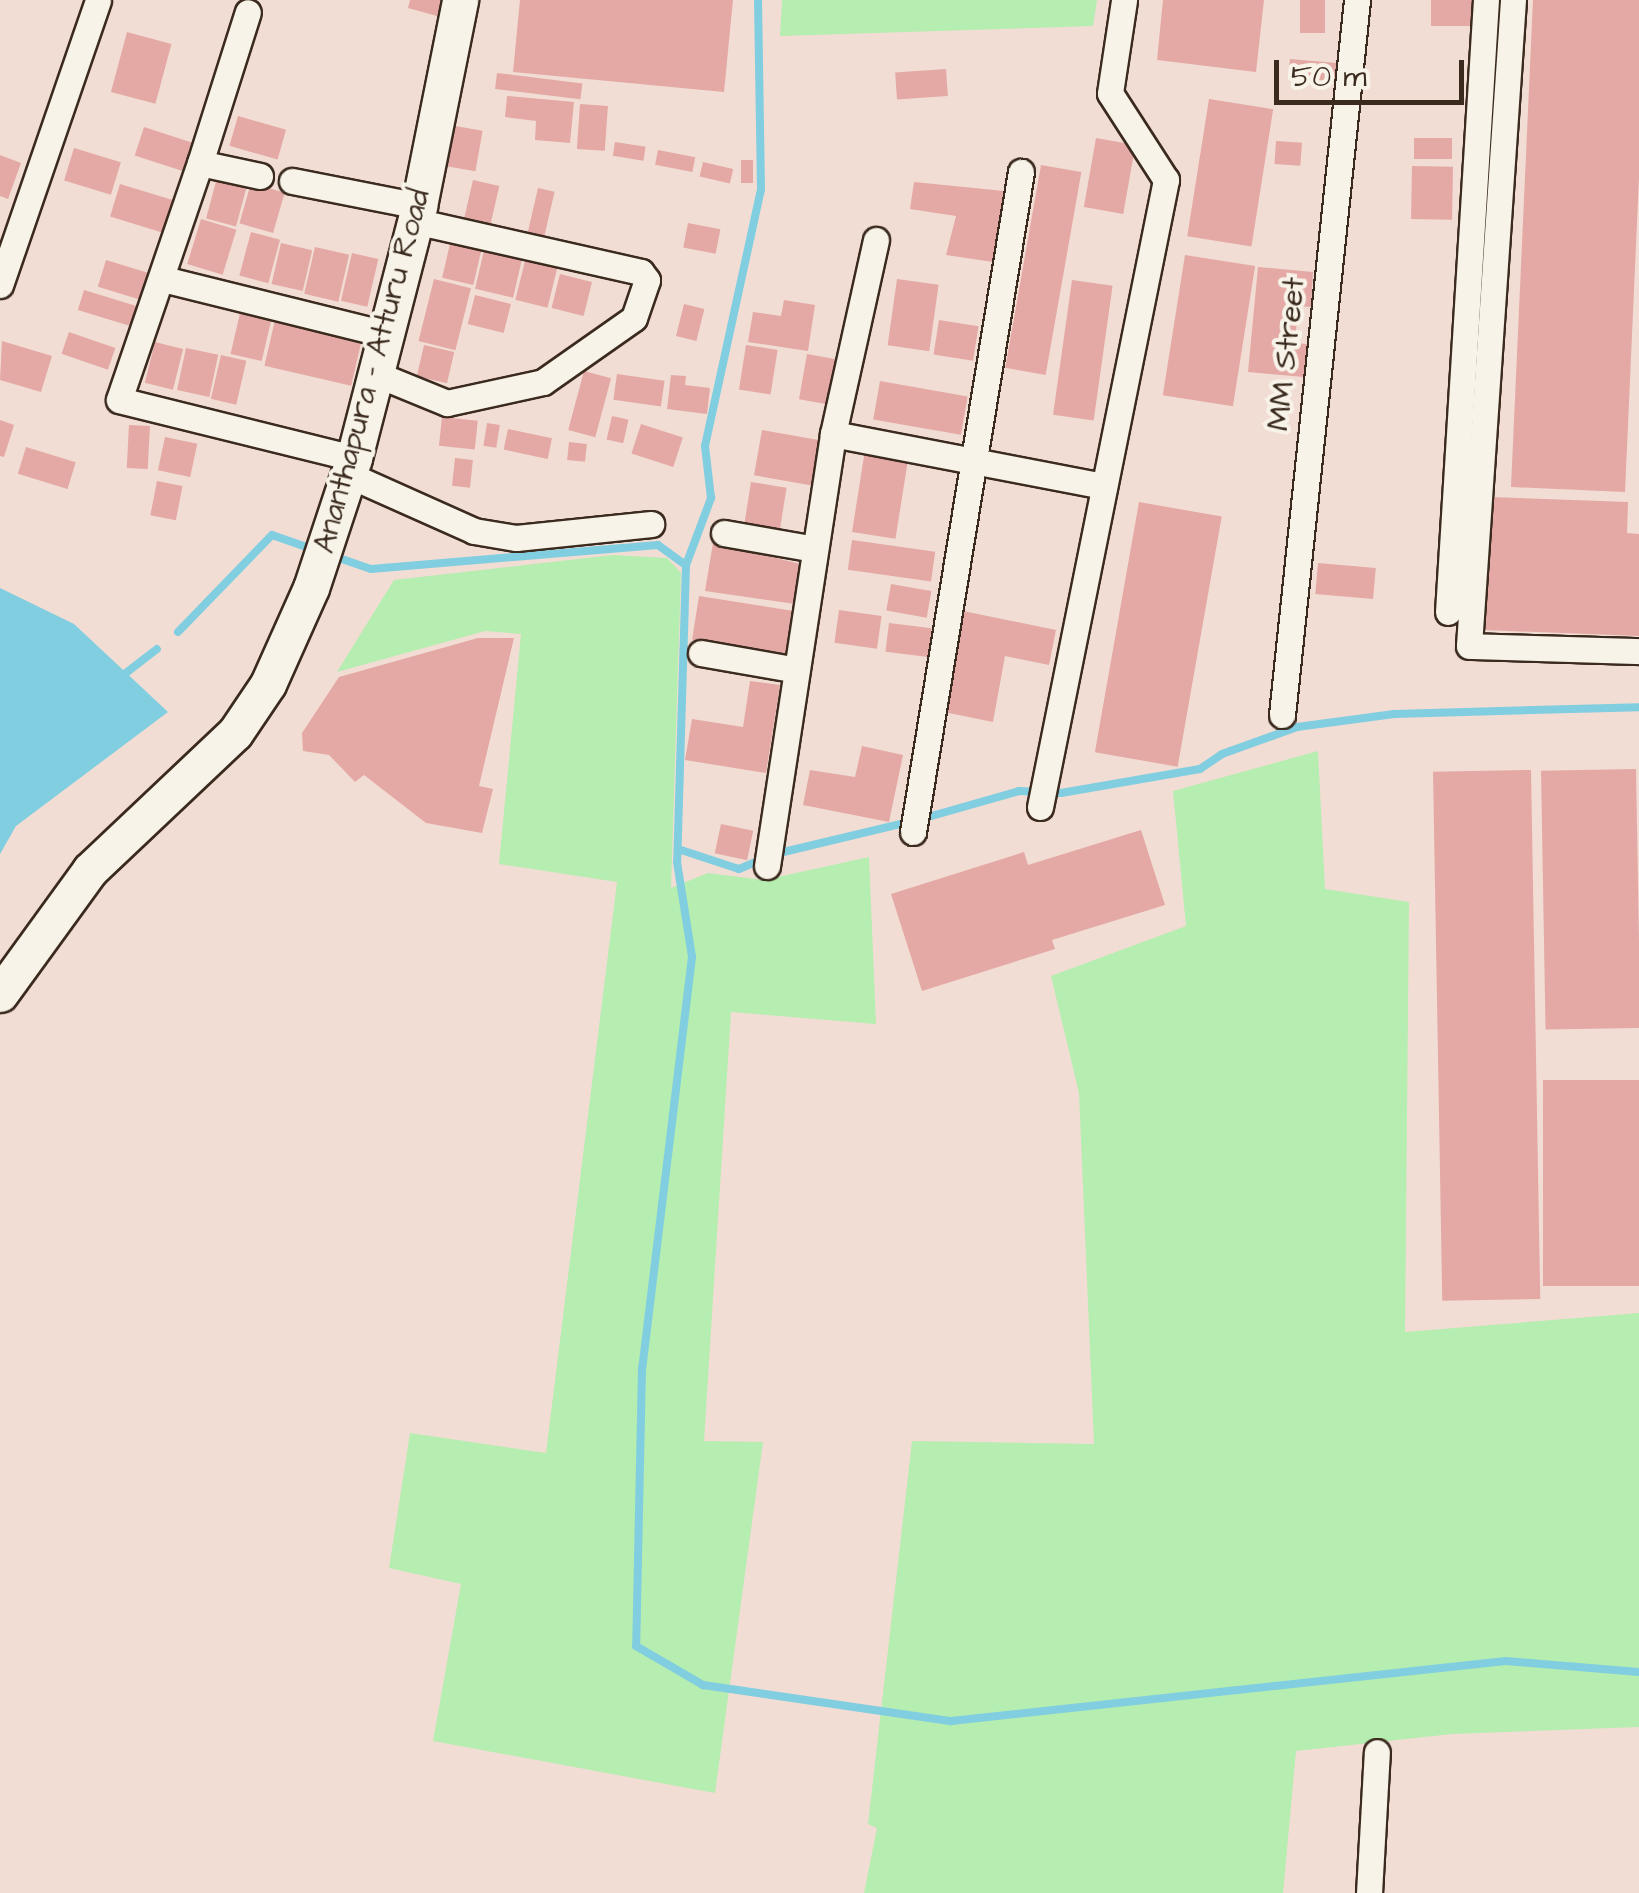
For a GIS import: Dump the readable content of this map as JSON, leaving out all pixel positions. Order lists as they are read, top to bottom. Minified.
{"streets":{"street":["MM Street","Ananthapura - Atturu Road"]},"scale_bar":"50 m"}
